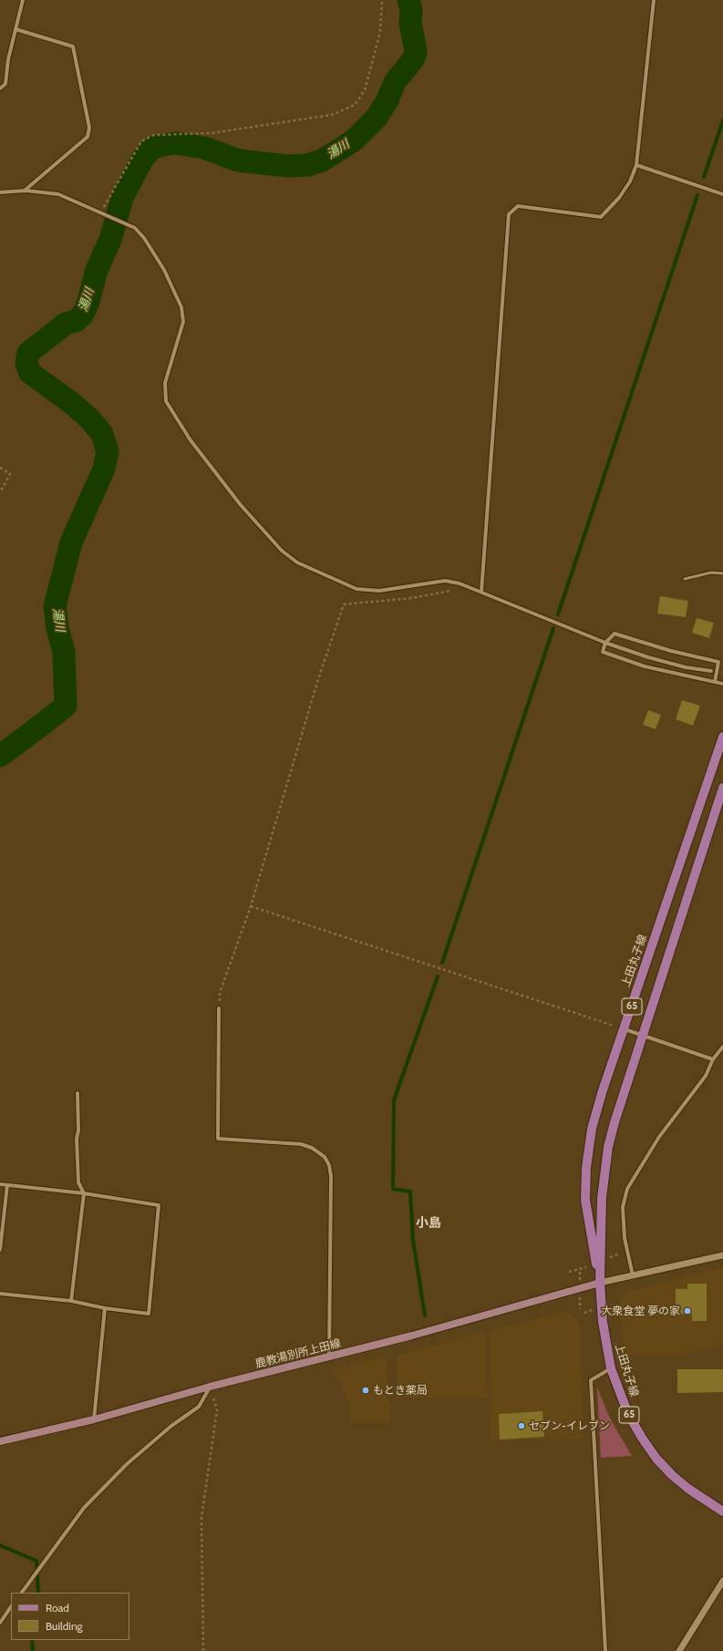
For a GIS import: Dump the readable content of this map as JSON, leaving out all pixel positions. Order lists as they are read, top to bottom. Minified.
{"streets":{"main road":["上田丸子線","65","鹿教湯別所上田線"]},"crossings":[["上田丸子線","鹿教湯別所上田線"]],"districts":["小島"],"water":["湯川"],"places":["大衆食堂 夢の家","もとき薬局","セブン-イレブン"],"legend":["Road","Building"]}
